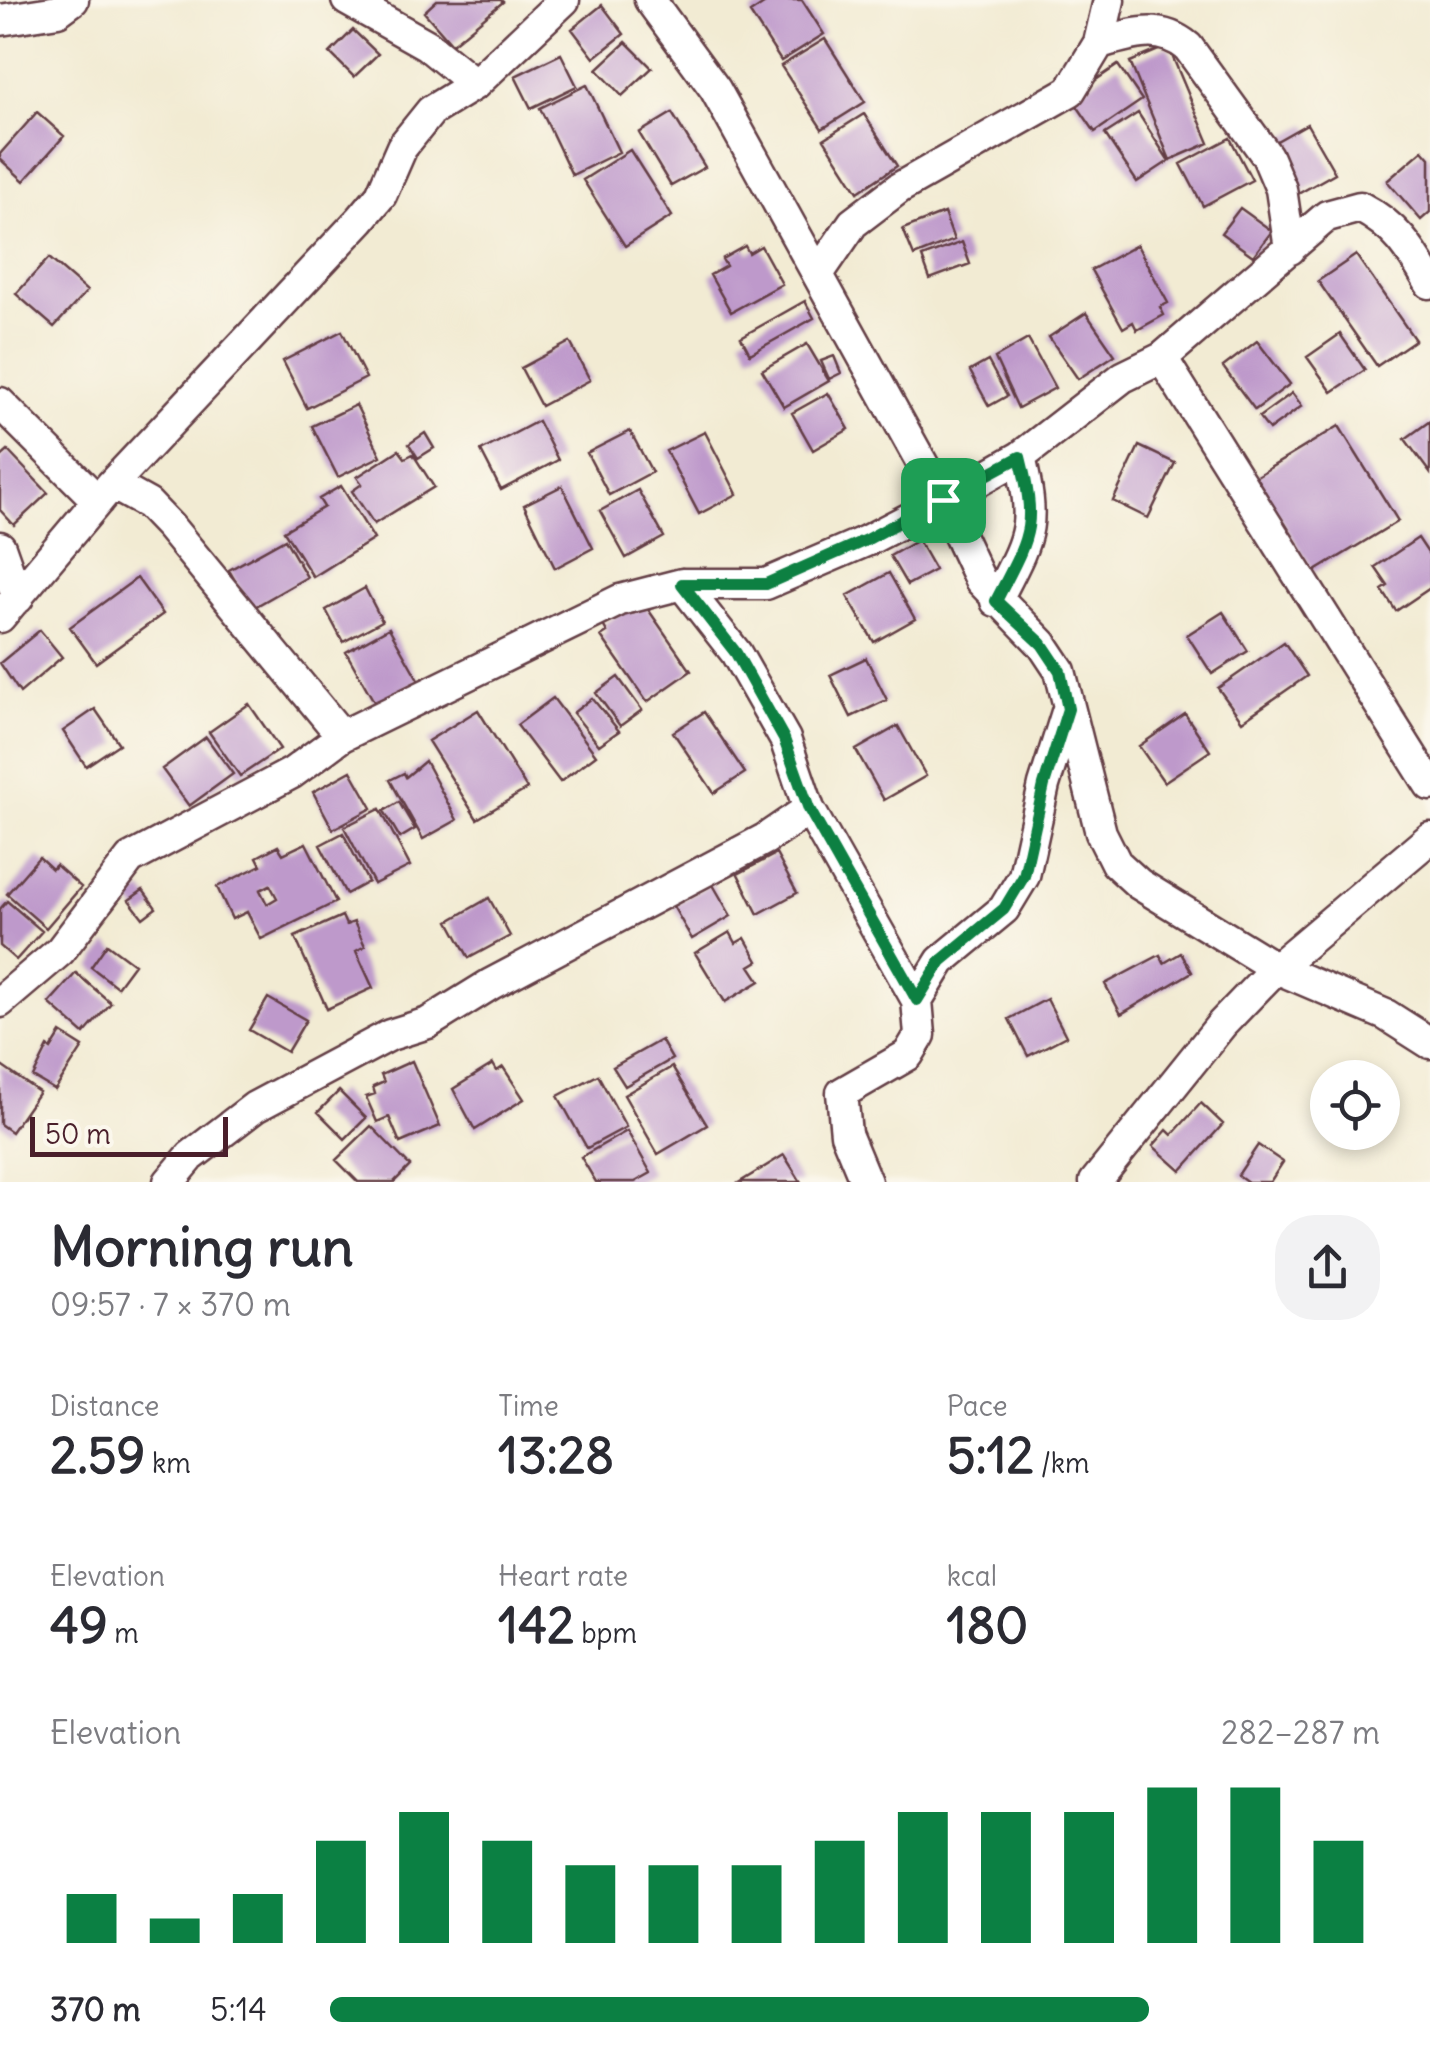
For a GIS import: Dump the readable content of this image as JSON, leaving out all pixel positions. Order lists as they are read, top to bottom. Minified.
{"scale_bar":"50 m","page":{"scale":"50 m","heading":["Morning run","09:57 · 7 × 370 m"],"stats":[["Distance","2.59 km"],["Time","13:28"],["Pace","5:12 /km"],["Elevation","49 m"],["Heart rate","142 bpm"],["kcal","180"]],"chart":["Elevation","282–287 m"],"list":[{"name":"370 m","note":"5:14"}]}}
